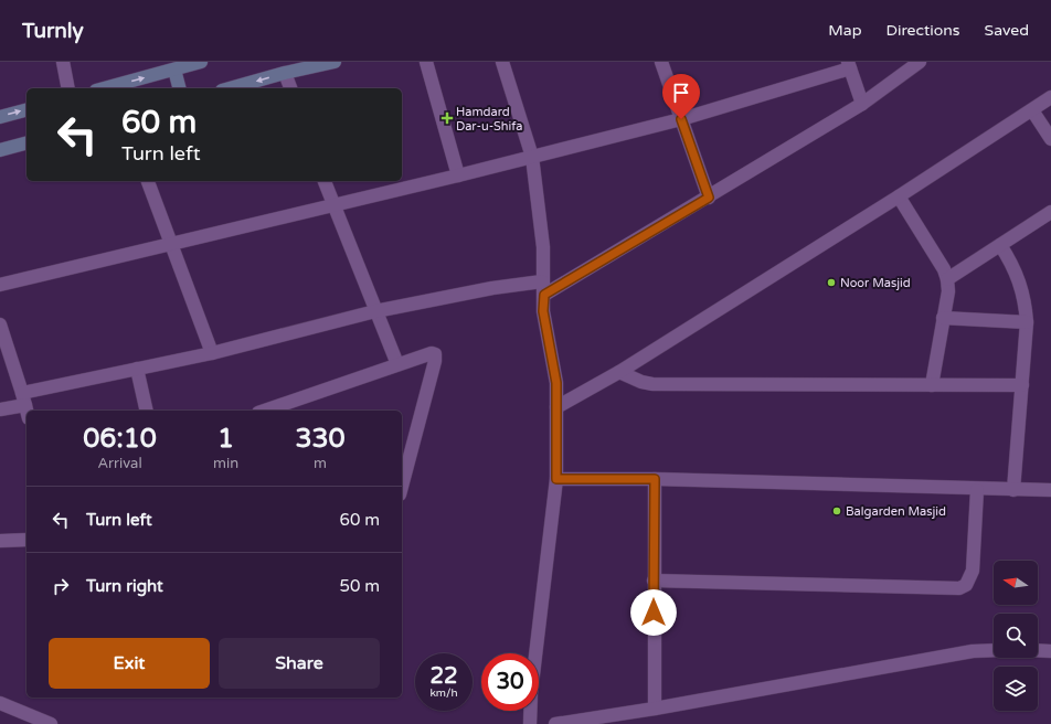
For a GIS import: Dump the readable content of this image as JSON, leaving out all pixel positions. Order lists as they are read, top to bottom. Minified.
{"places":{"health":["Hamdard Dar-u-Shifa"],"other":["Noor Masjid","Balgarden Masjid"]},"north":"left","page":{"header":"Turnly","nav":["Map","Directions","Saved"],"turn":["60 m","Turn left"],"eta":["06:10","Arrival","1","min","330","m"],"list":[{"name":"Turn left","value":"60 m"},{"name":"Turn right","value":"50 m"}],"buttons":["Exit","Share"],"speed":"22 km/h","limit":"30"}}
